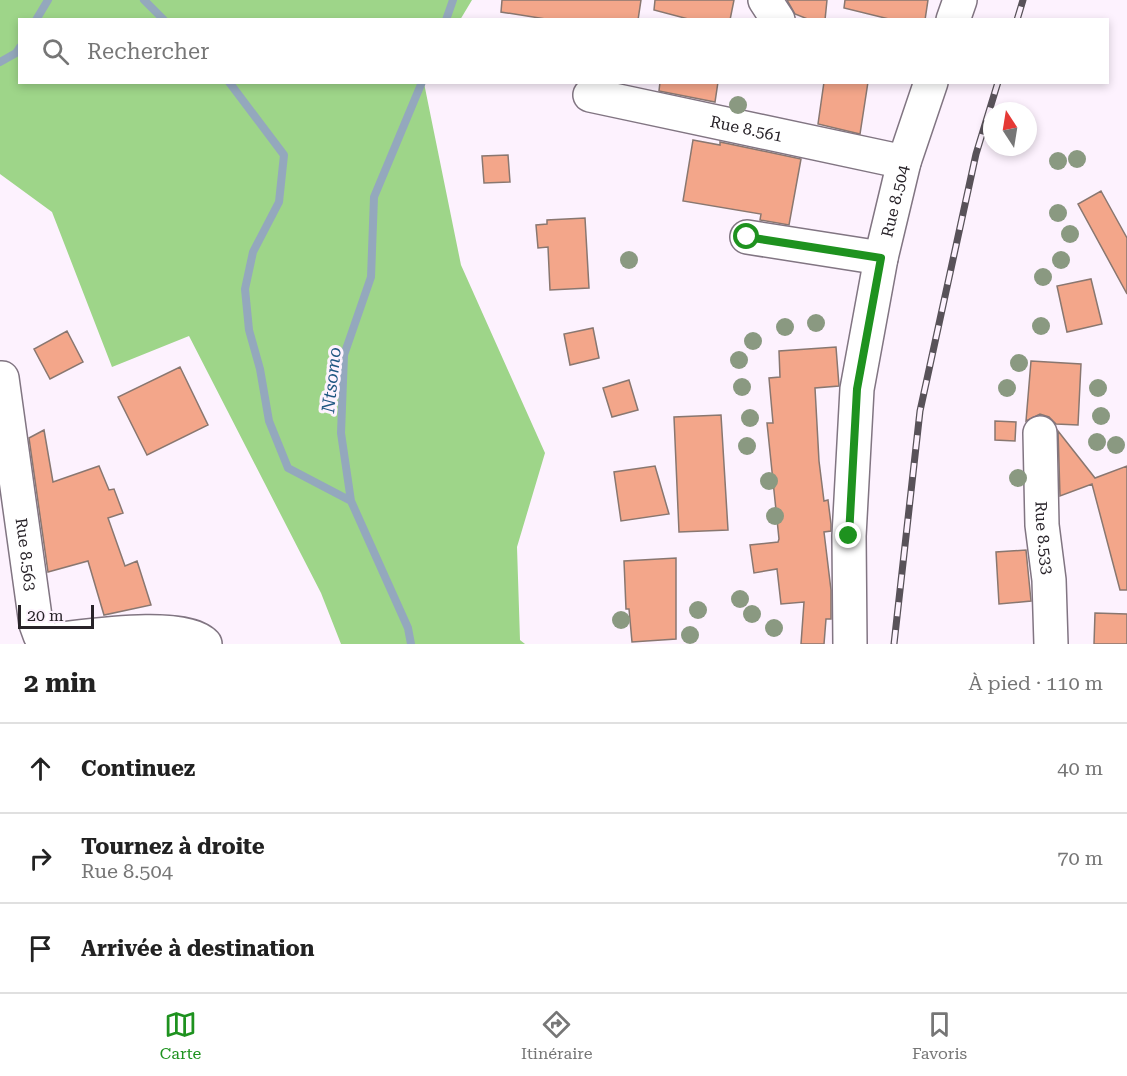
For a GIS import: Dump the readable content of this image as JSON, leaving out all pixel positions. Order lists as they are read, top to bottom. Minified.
{"streets":{"street":["Rue 8.561","Rue 8.504","Rue 8.533","Rue 8.563"]},"crossings":[["Rue 8.561","Rue 8.504"]],"water":["Ntsomo"],"scale_bar":"20 m","north":"top","page":{"search":"Rechercher","scale":"20 m","heading":["2 min","À pied · 110 m"],"list":[["Continuez","40 m"],["Tournez à droite","Rue 8.504","70 m"],"Arrivée à destination"],"nav":["Carte","Itinéraire","Favoris"]}}
